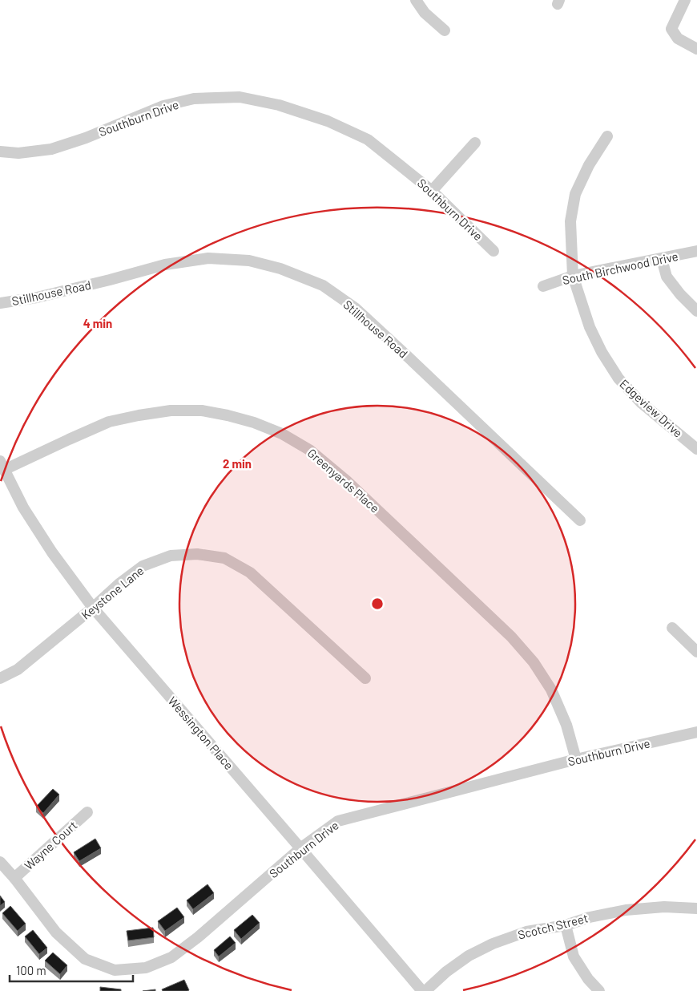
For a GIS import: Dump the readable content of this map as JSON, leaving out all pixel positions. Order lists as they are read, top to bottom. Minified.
{"streets":{"street":["Southburn Drive","South Birchwood Drive","Stillhouse Road","Edgeview Drive","Greenyards Place","Keystone Lane","Wessington Place","Wayne Court","Scotch Street"]},"crossings":[["Southburn Drive","Greenyards Place"],["Southburn Drive","Wessington Place"],["Southburn Drive","Wayne Court"],["South Birchwood Drive","Edgeview Drive"],["Greenyards Place","Wessington Place"],["Keystone Lane","Wessington Place"]],"scale_bar":"100 m","rings":["4 min","2 min"]}
